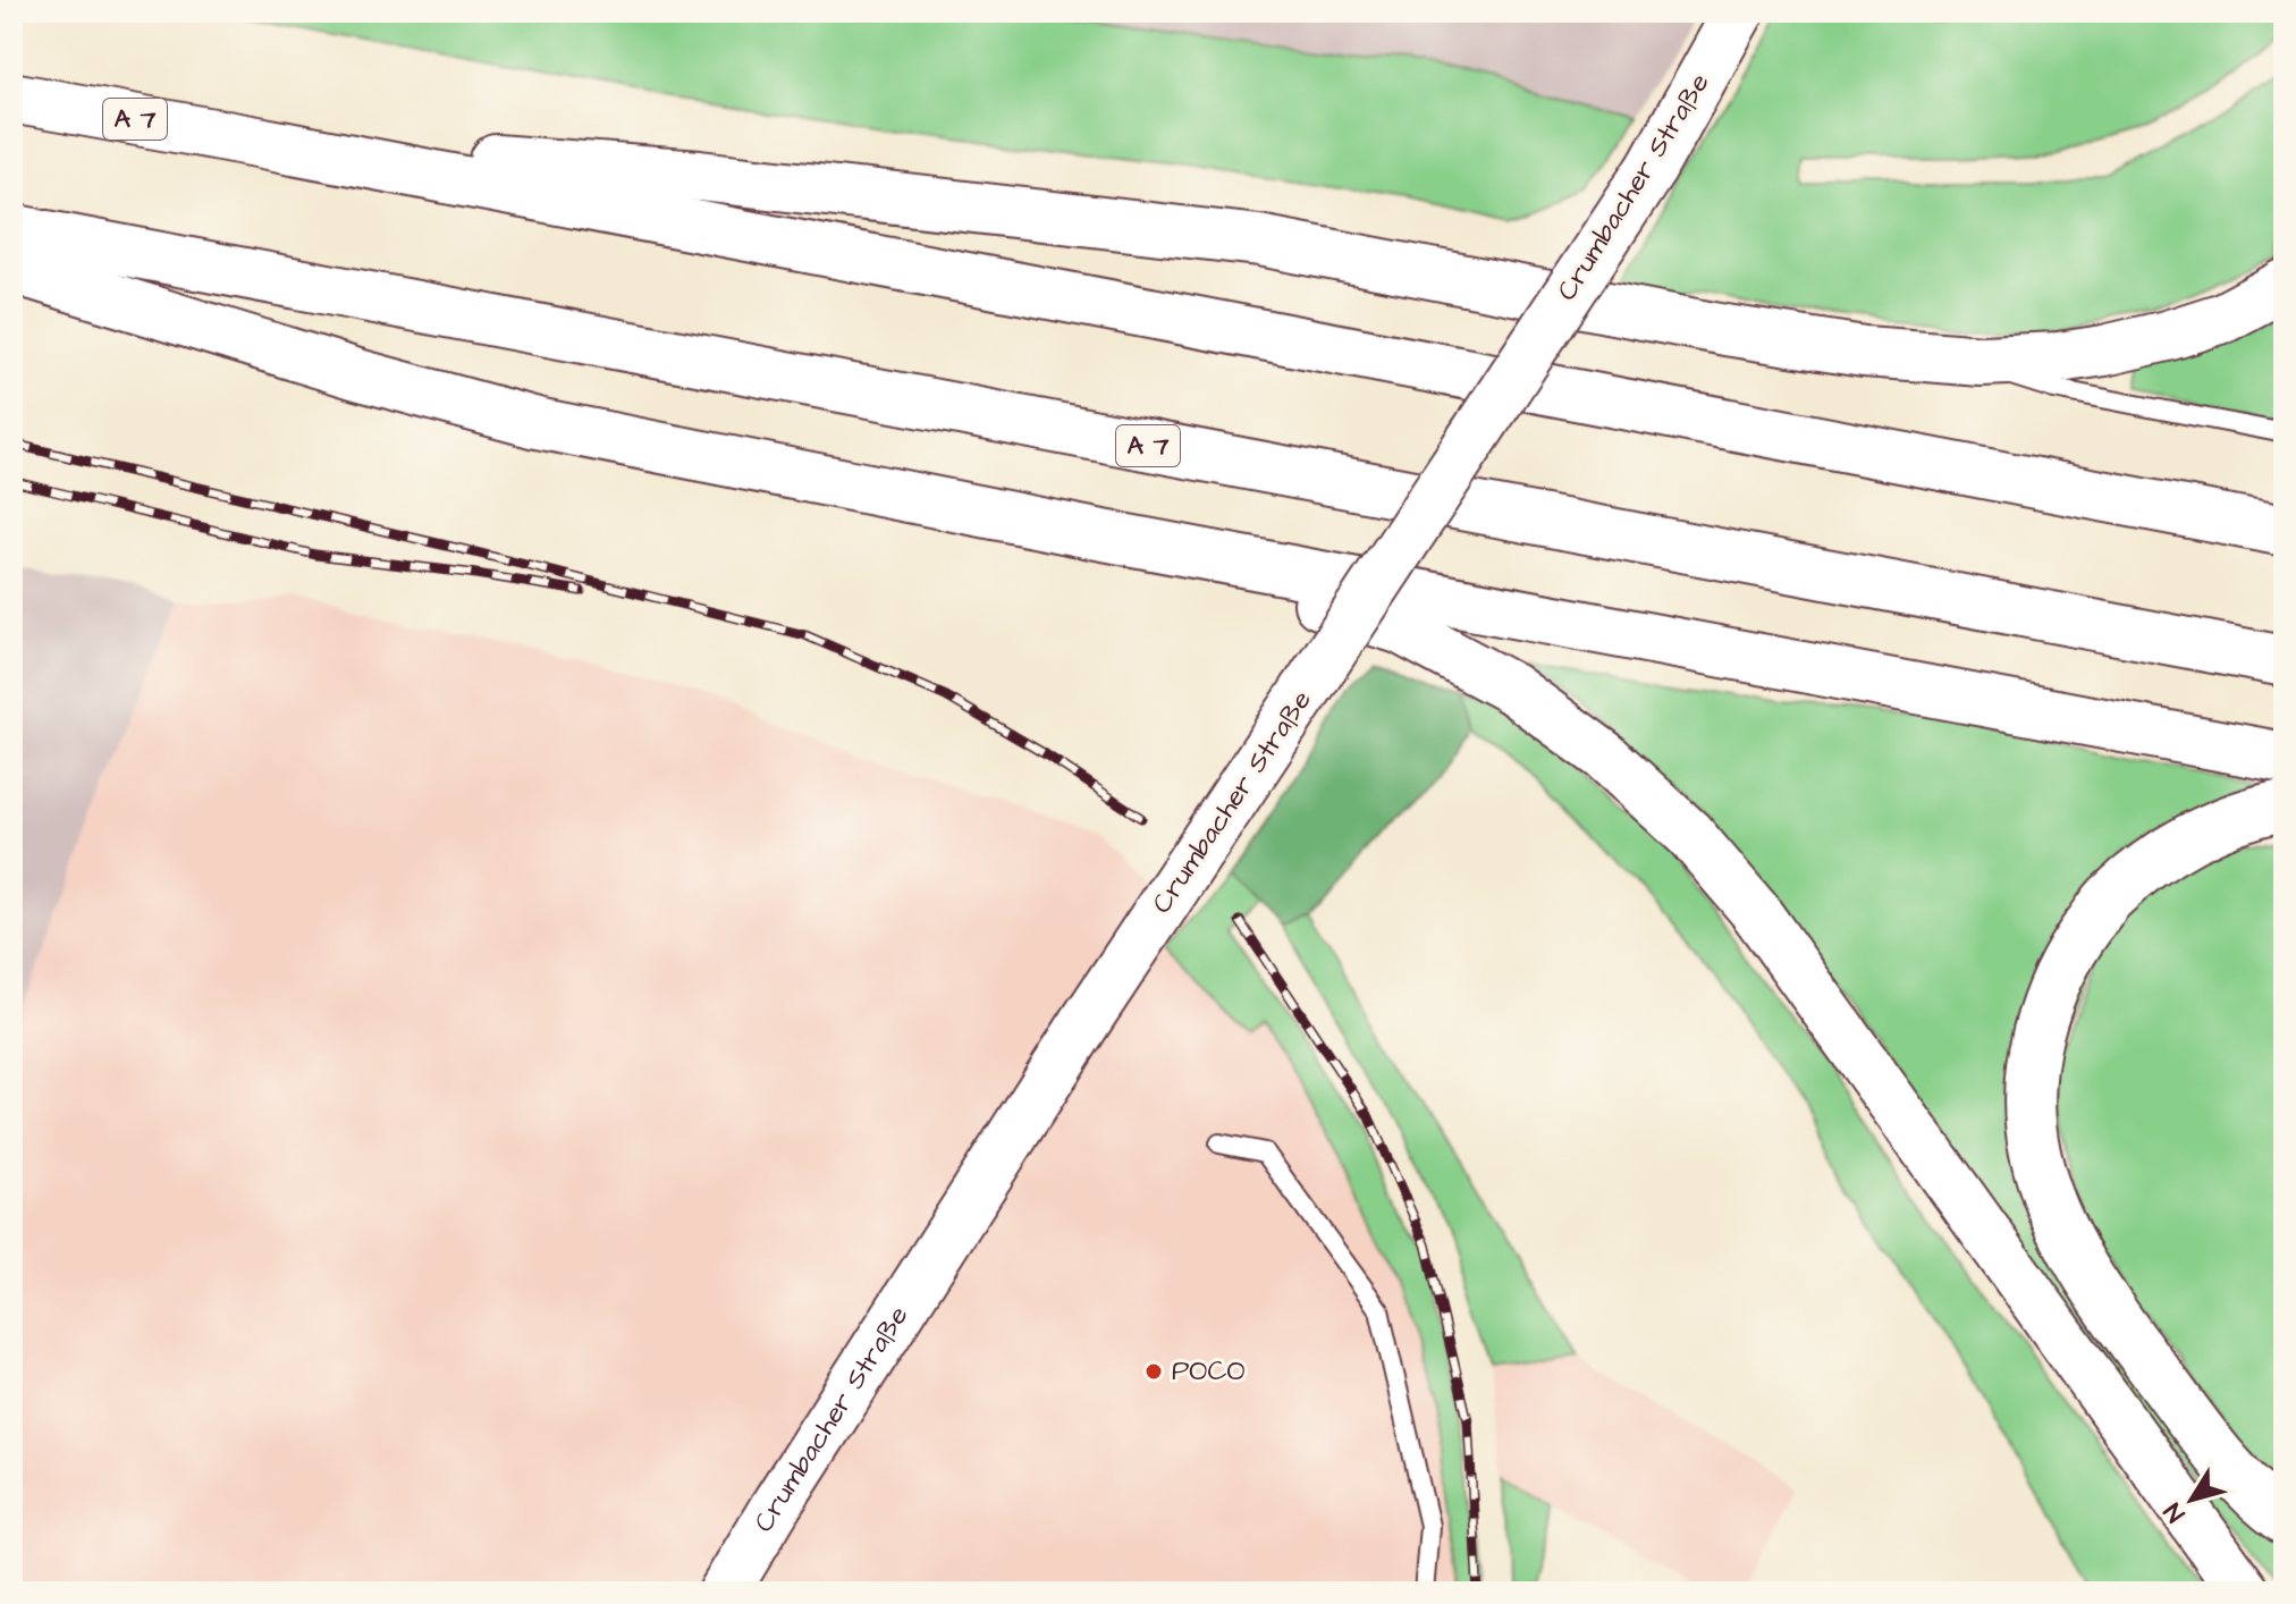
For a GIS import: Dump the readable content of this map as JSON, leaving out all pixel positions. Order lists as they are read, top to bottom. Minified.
{"streets":{"main road":["A 7","Crumbacher Straße"]},"places":["POCO"],"north":"bottom left"}
